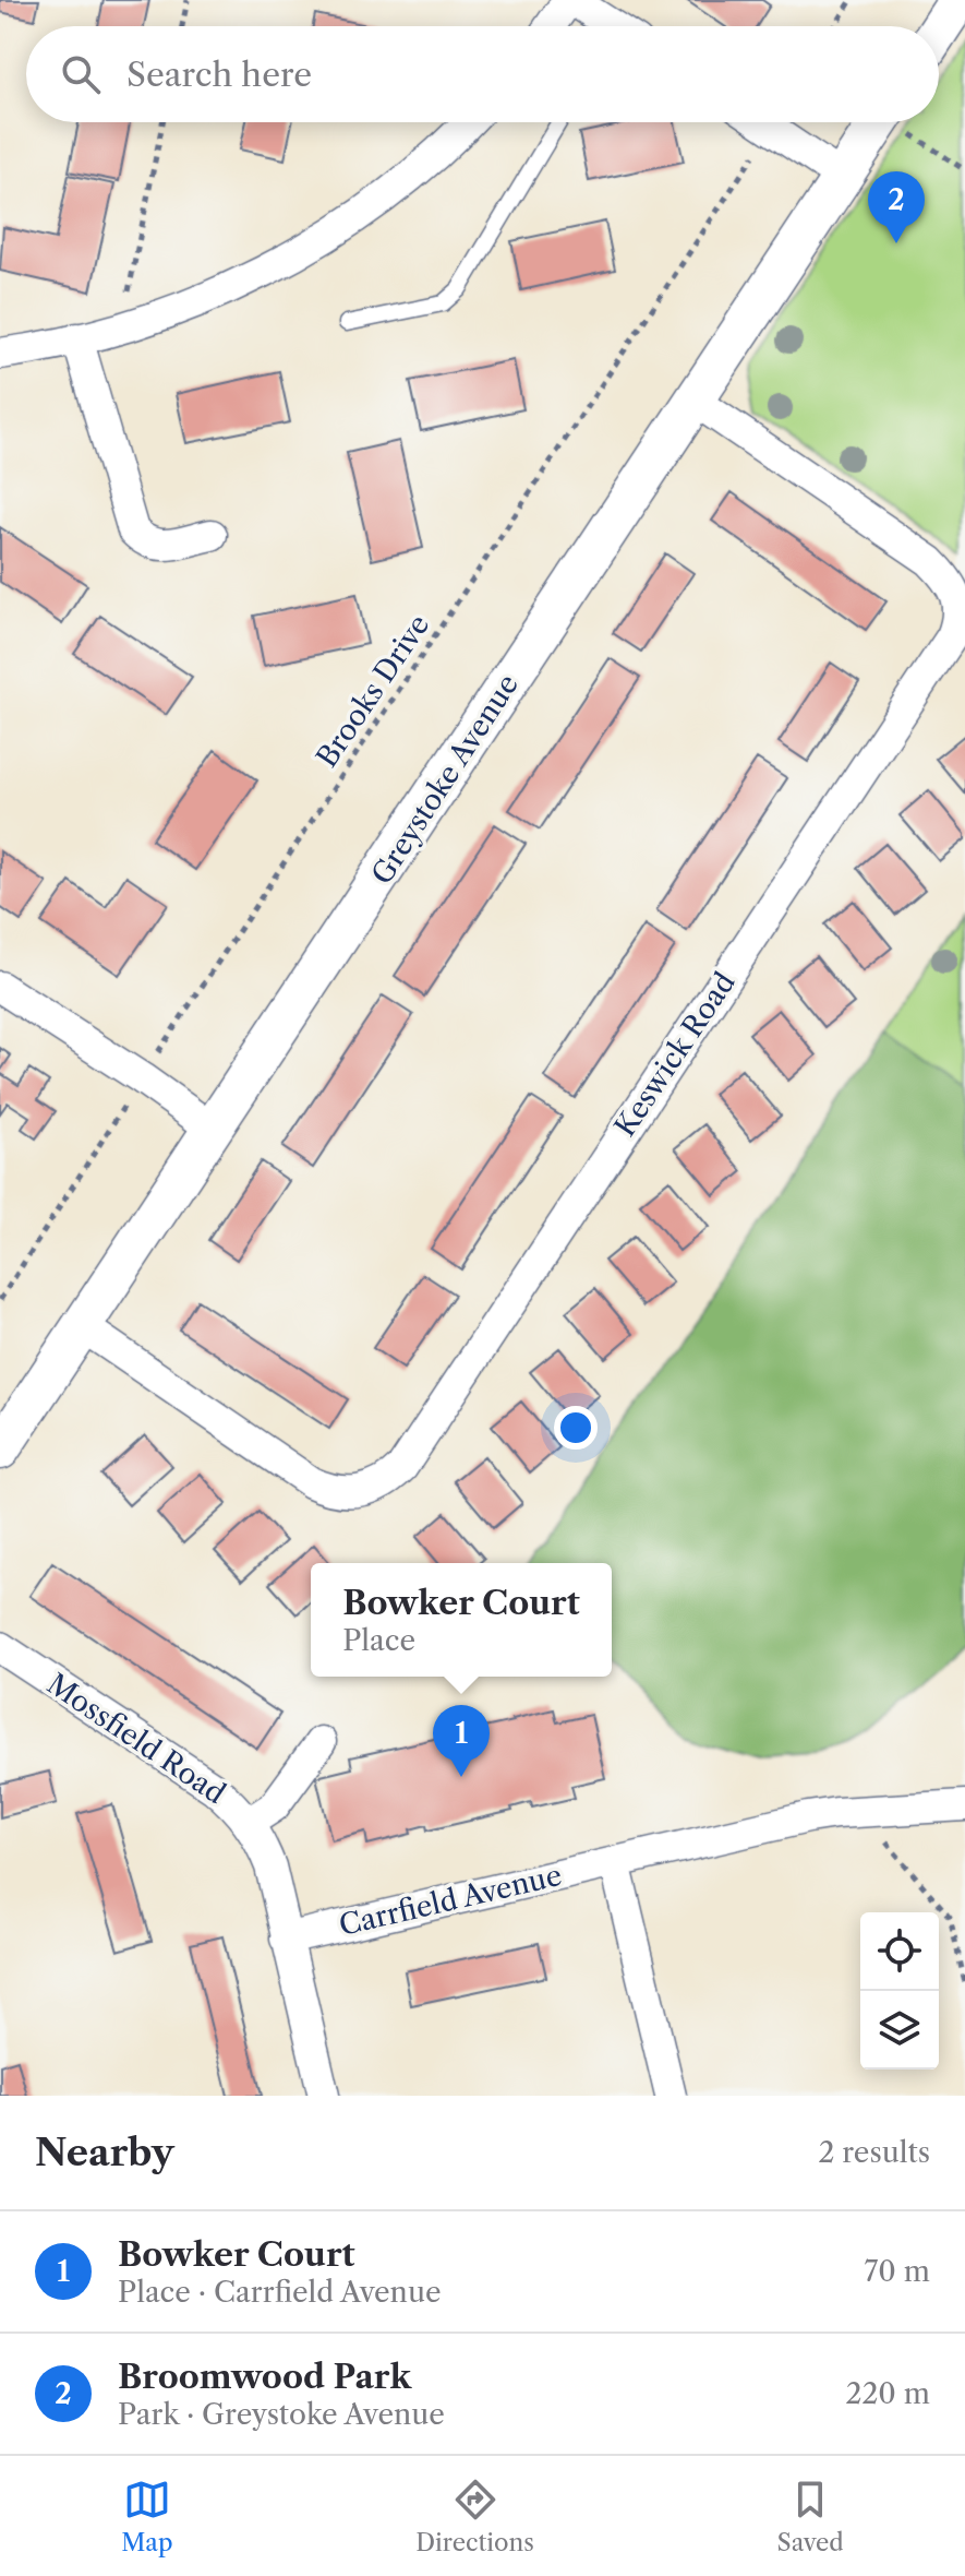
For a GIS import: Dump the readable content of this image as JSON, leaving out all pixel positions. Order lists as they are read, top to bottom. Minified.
{"streets":{"street":["Greystoke Avenue","Keswick Road","Mossfield Road","Carrfield Avenue"],"path":["Brooks Drive"]},"crossings":[["Greystoke Avenue","Keswick Road"],["Mossfield Road","Carrfield Avenue"]],"page":{"search":"Search here","pins":["2","1"],"popup":["Bowker Court","Place"],"heading":["Nearby","2 results"],"list":[{"mark":"1","name":"Bowker Court","note":"Place · Carrfield Avenue","value":"70 m"},{"mark":"2","name":"Broomwood Park","note":"Park · Greystoke Avenue","value":"220 m"}],"nav":["Map","Directions","Saved"]}}
